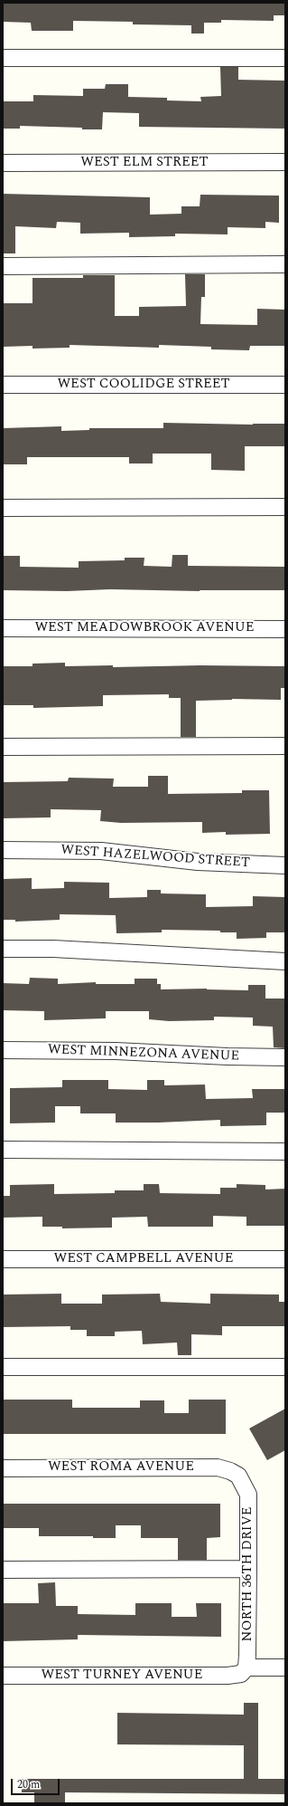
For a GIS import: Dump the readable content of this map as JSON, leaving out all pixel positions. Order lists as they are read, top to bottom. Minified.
{"streets":{"street":["WEST ELM STREET","WEST COOLIDGE STREET","WEST MEADOWBROOK AVENUE","WEST HAZELWOOD STREET","WEST MINNEZONA AVENUE","WEST CAMPBELL AVENUE","WEST ROMA AVENUE","NORTH 36TH DRIVE","WEST TURNEY AVENUE"]},"crossings":[["WEST ROMA AVENUE","NORTH 36TH DRIVE"],["NORTH 36TH DRIVE","WEST TURNEY AVENUE"]],"scale_bar":"20 m"}
